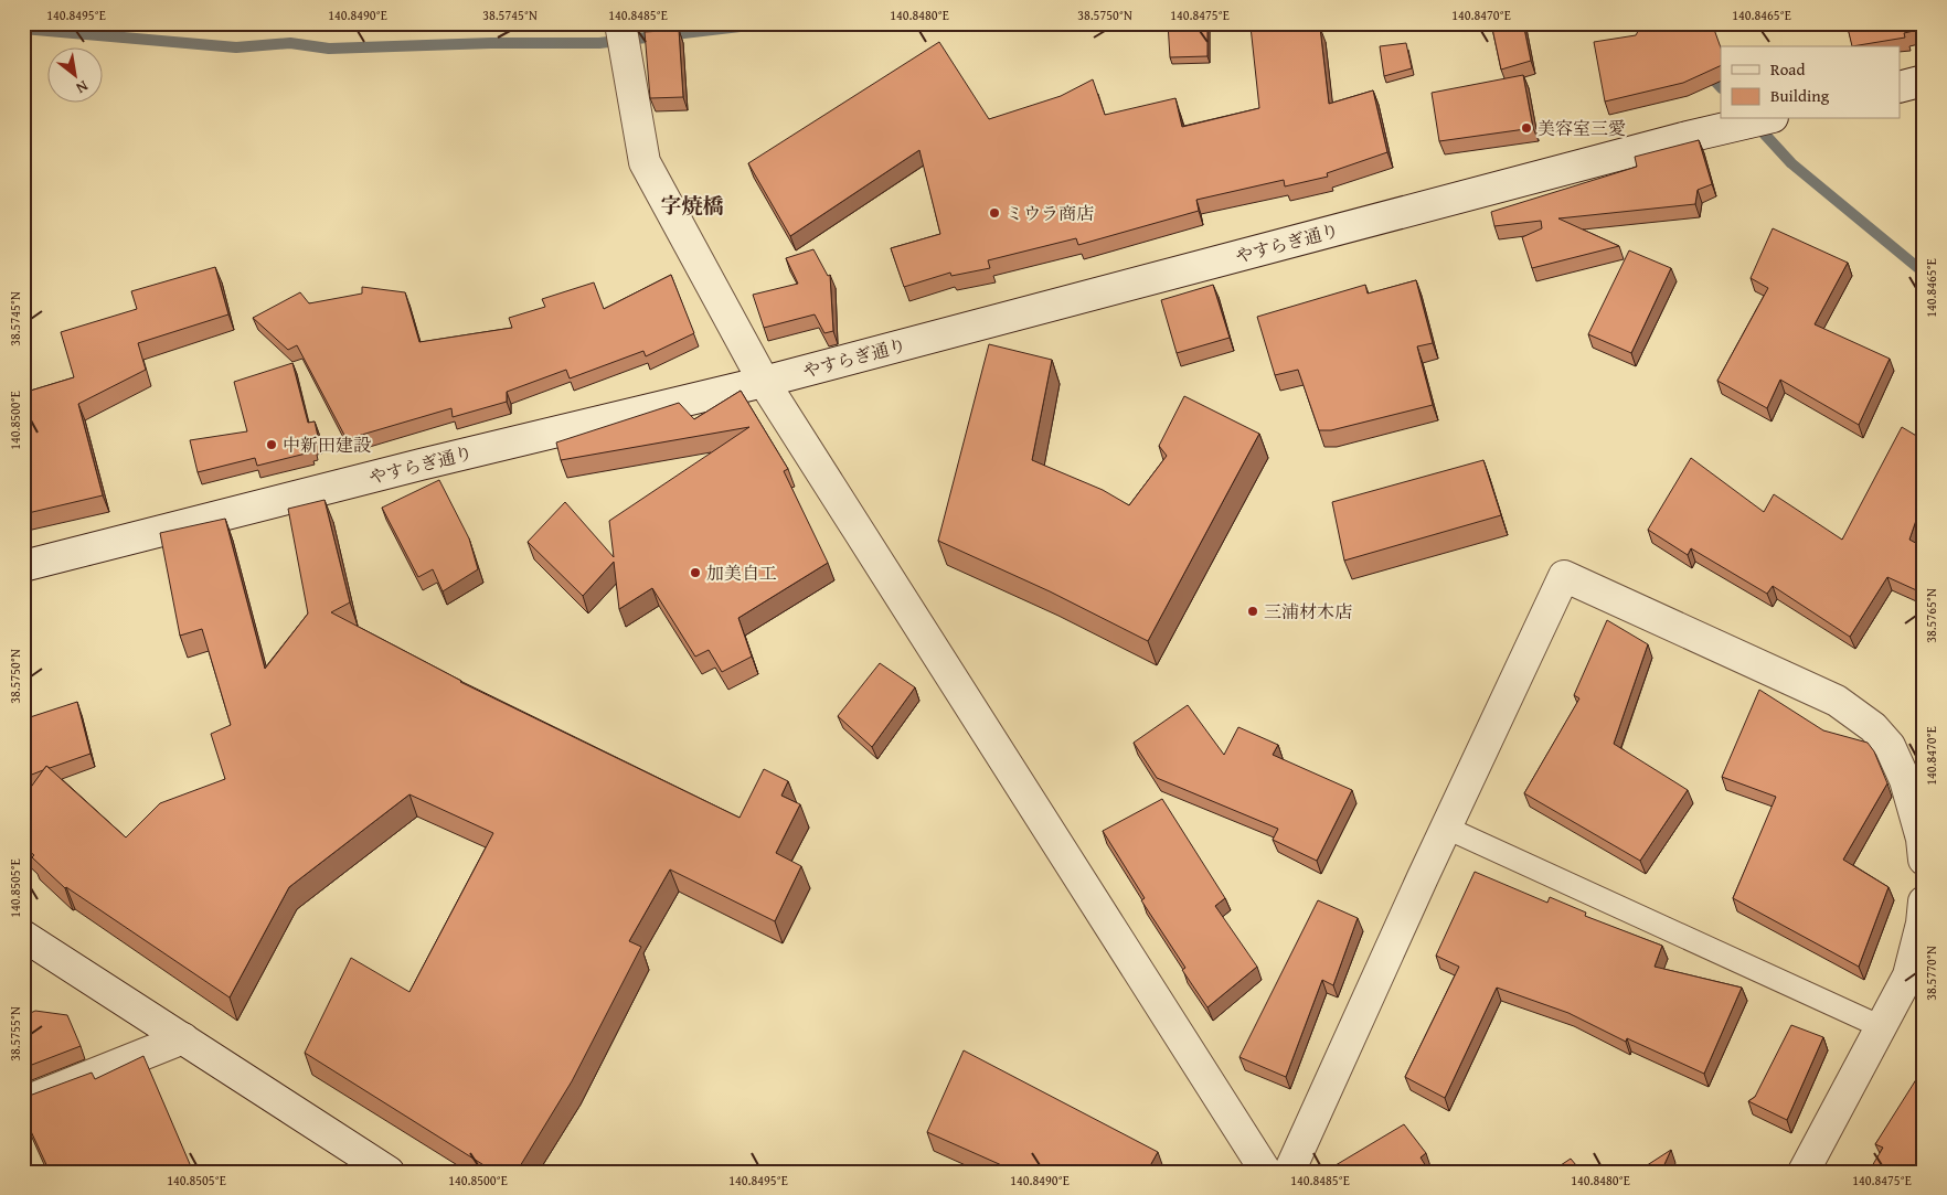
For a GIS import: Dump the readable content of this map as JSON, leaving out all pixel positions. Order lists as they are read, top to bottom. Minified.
{"streets":{"street":["やすらぎ通り"]},"districts":["字焼橋"],"places":["美容室三愛","ミウラ商店","中新田建設","加美自工","三浦材木店"],"legend":["Road","Building"],"north":"bottom right","coordinates":["140.8495°E","140.8490°E","38.5745°N","140.8485°E","140.8480°E","38.5750°N","140.8475°E","140.8470°E","140.8465°E","140.8500°E","38.5765°N","140.8505°E","38.5770°N","38.5755°N"]}
